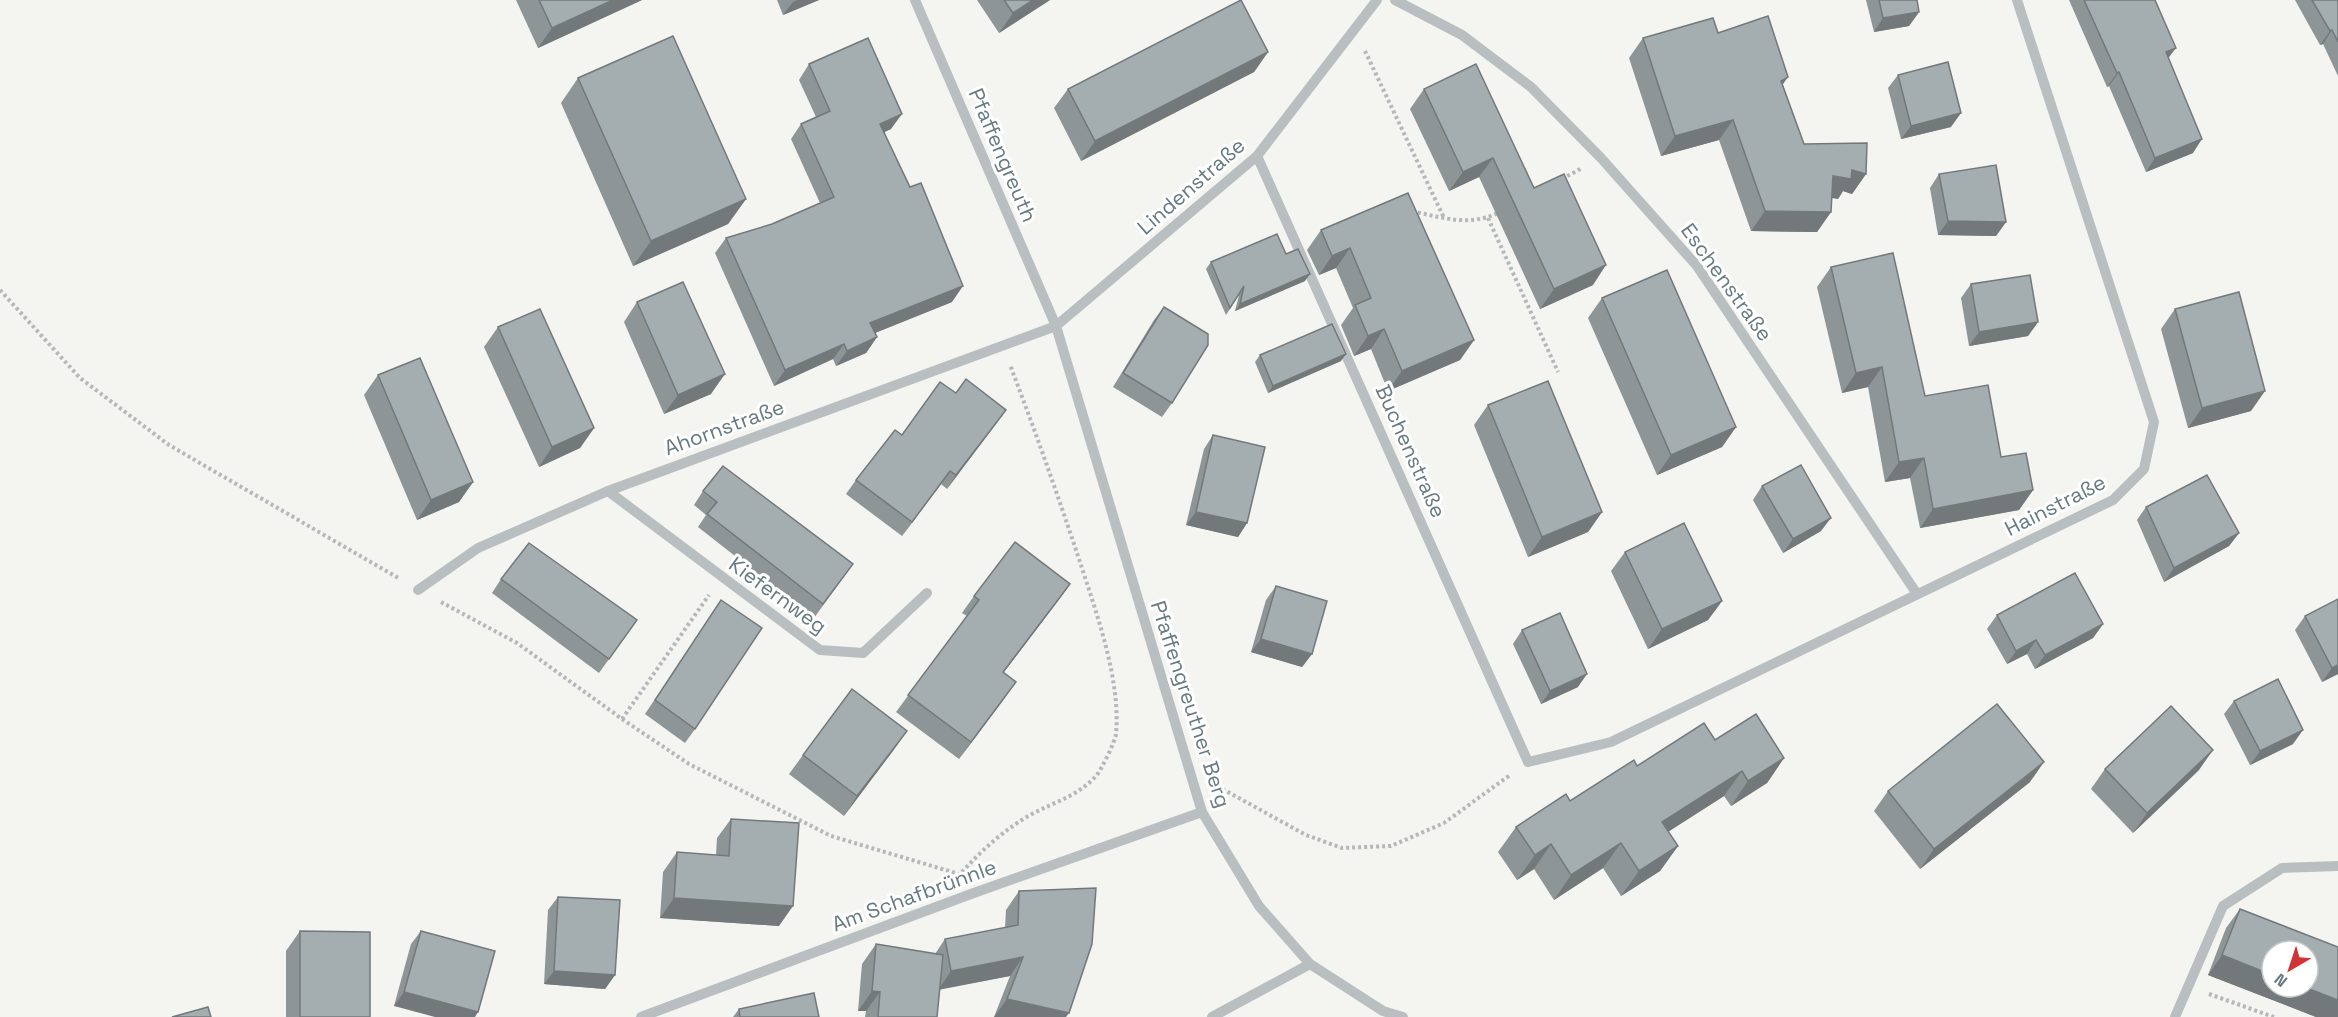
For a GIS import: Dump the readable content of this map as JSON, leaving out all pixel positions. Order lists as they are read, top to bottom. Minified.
{"streets":{"street":["Pfaffengreuth","Lindenstraße","Eschenstraße","Ahornstraße","Buchenstraße","Hainstraße","Kiefernweg","Pfaffengreuther Berg","Am Schafbrünnle"]},"crossings":[["Pfaffengreuth","Lindenstraße"],["Pfaffengreuth","Ahornstraße"],["Pfaffengreuth","Pfaffengreuther Berg"],["Lindenstraße","Ahornstraße"],["Lindenstraße","Buchenstraße"],["Lindenstraße","Pfaffengreuther Berg"],["Eschenstraße","Hainstraße"],["Ahornstraße","Kiefernweg"],["Ahornstraße","Pfaffengreuther Berg"],["Buchenstraße","Hainstraße"],["Pfaffengreuther Berg","Am Schafbrünnle"]],"north":"bottom left"}
